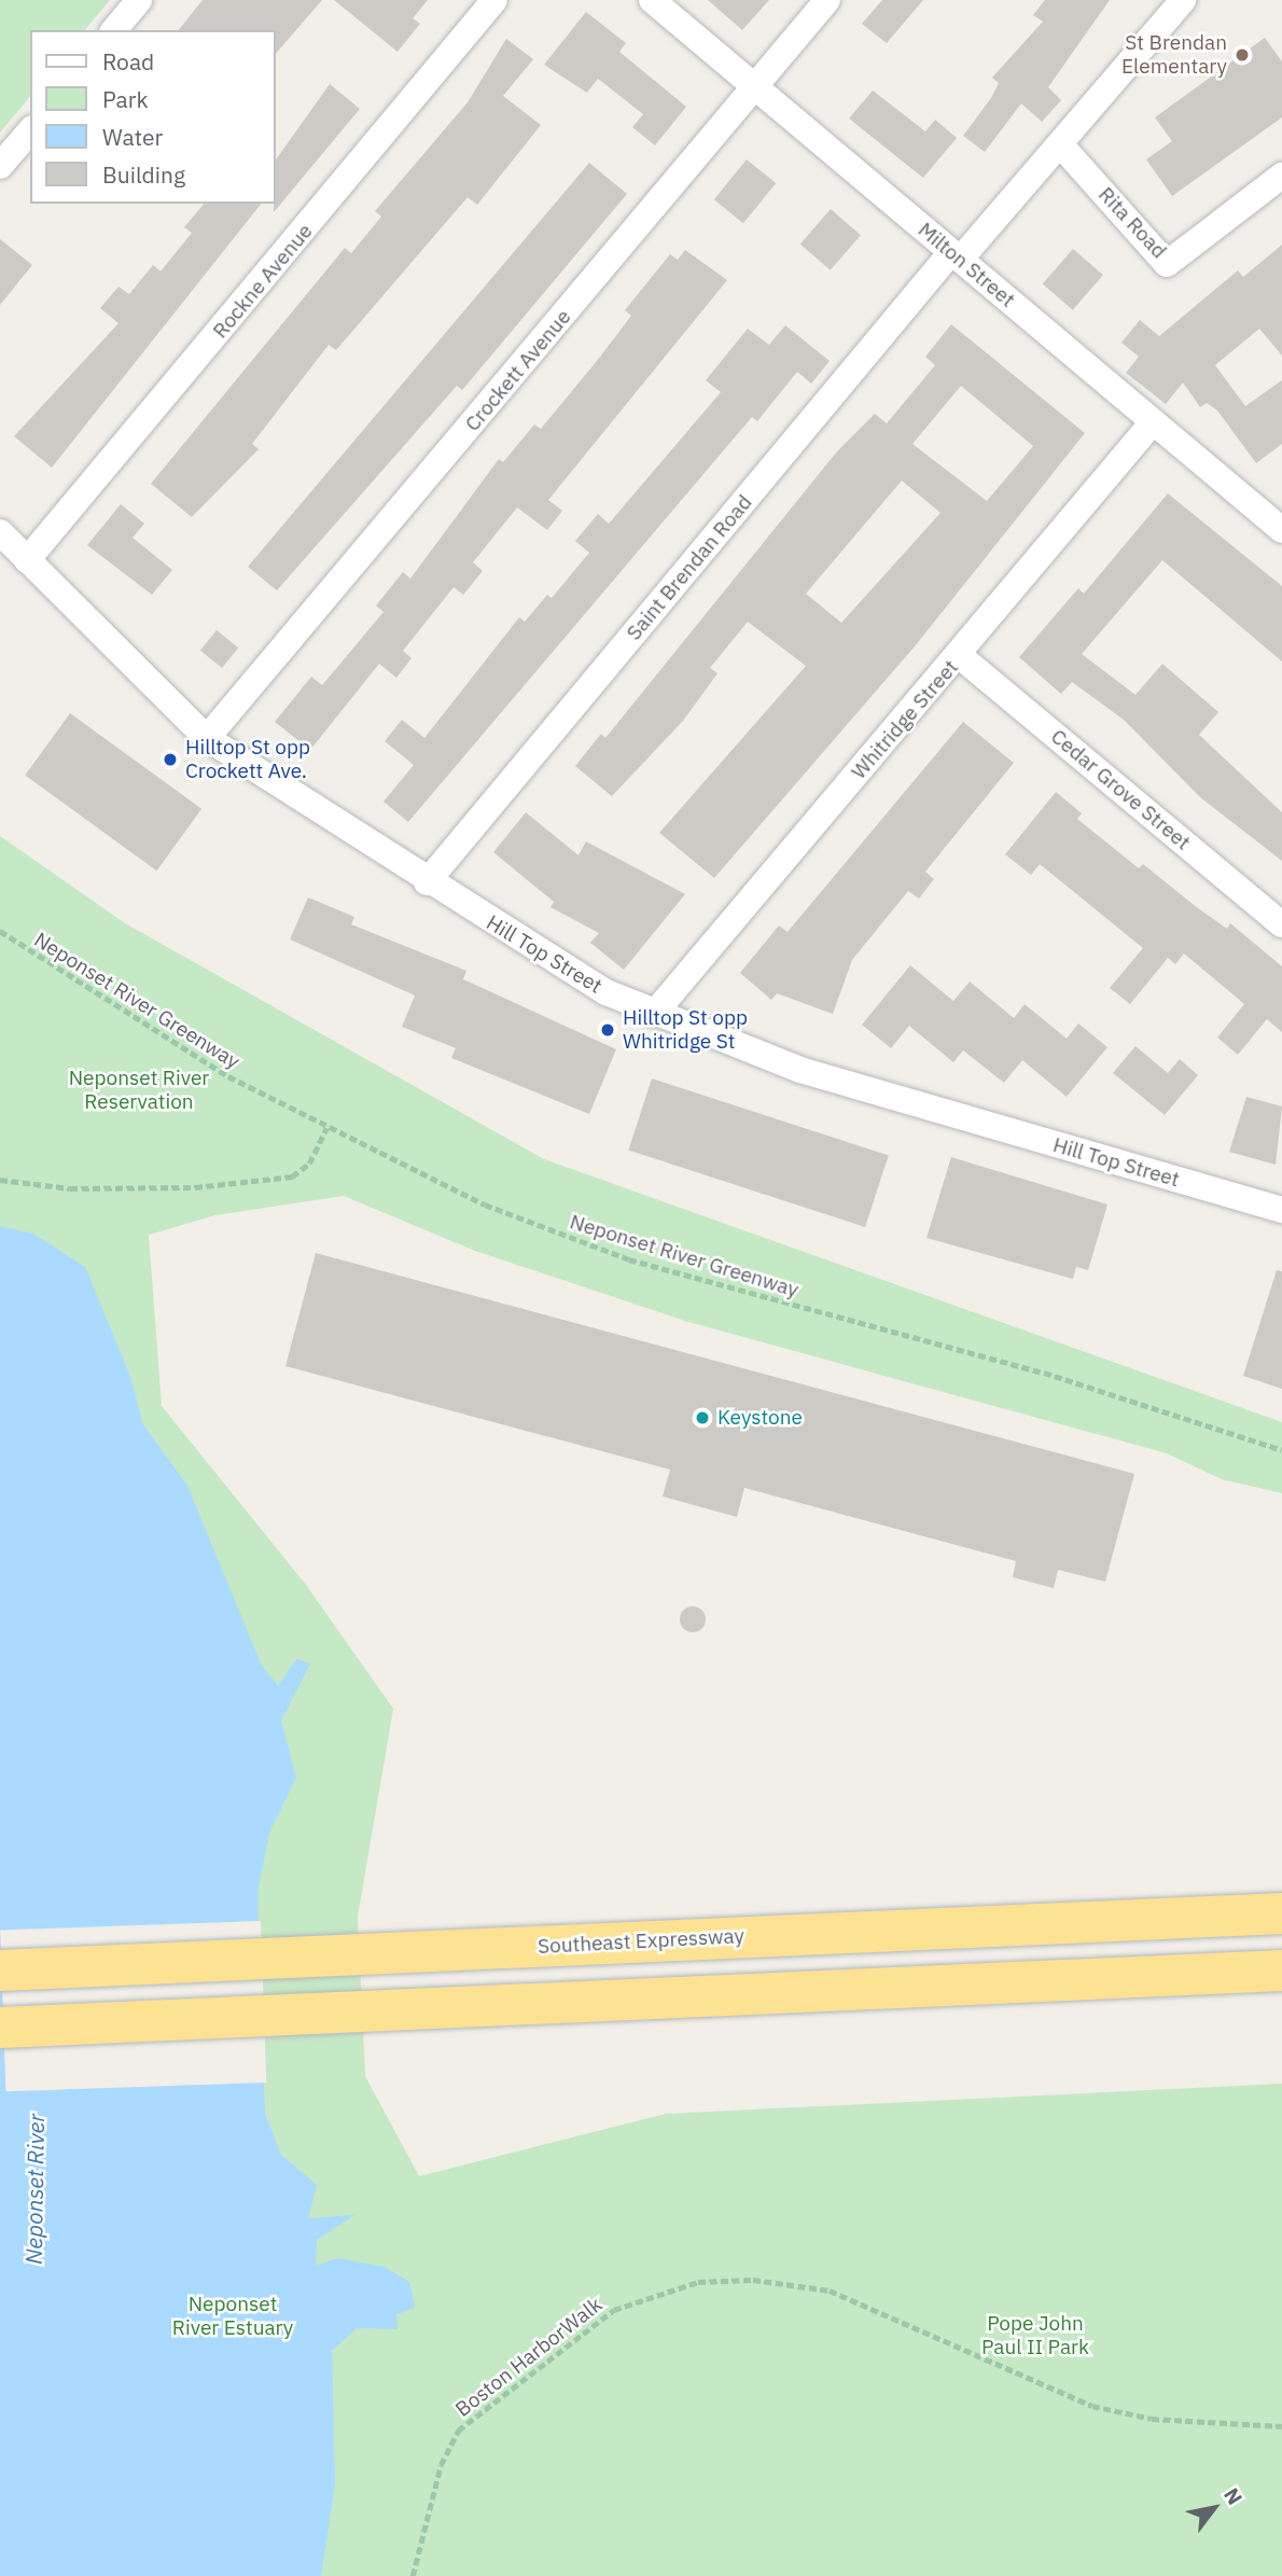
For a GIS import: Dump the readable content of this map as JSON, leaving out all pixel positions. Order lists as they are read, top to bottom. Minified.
{"streets":{"highway":["Southeast Expressway"],"street":["Rita Road","Milton Street","Rockne Avenue","Crockett Avenue","Saint Brendan Road","Whitridge Street","Cedar Grove Street","Hill Top Street"],"path":["Neponset River Greenway","Boston HarborWalk"]},"crossings":[["Rita Road","Saint Brendan Road"],["Milton Street","Crockett Avenue"],["Milton Street","Saint Brendan Road"],["Milton Street","Whitridge Street"],["Rockne Avenue","Hill Top Street"],["Crockett Avenue","Hill Top Street"],["Saint Brendan Road","Hill Top Street"],["Whitridge Street","Cedar Grove Street"],["Whitridge Street","Hill Top Street"]],"water":["Neponset River"],"parks":["Neponset River Reservation","Neponset River Estuary","Pope John Paul II Park"],"places":["St Brendan Elementary","Hilltop St opp Crockett Ave.","Hilltop St opp Whitridge St","Keystone"],"legend":["Road","Park","Water","Building"],"north":"top right"}
